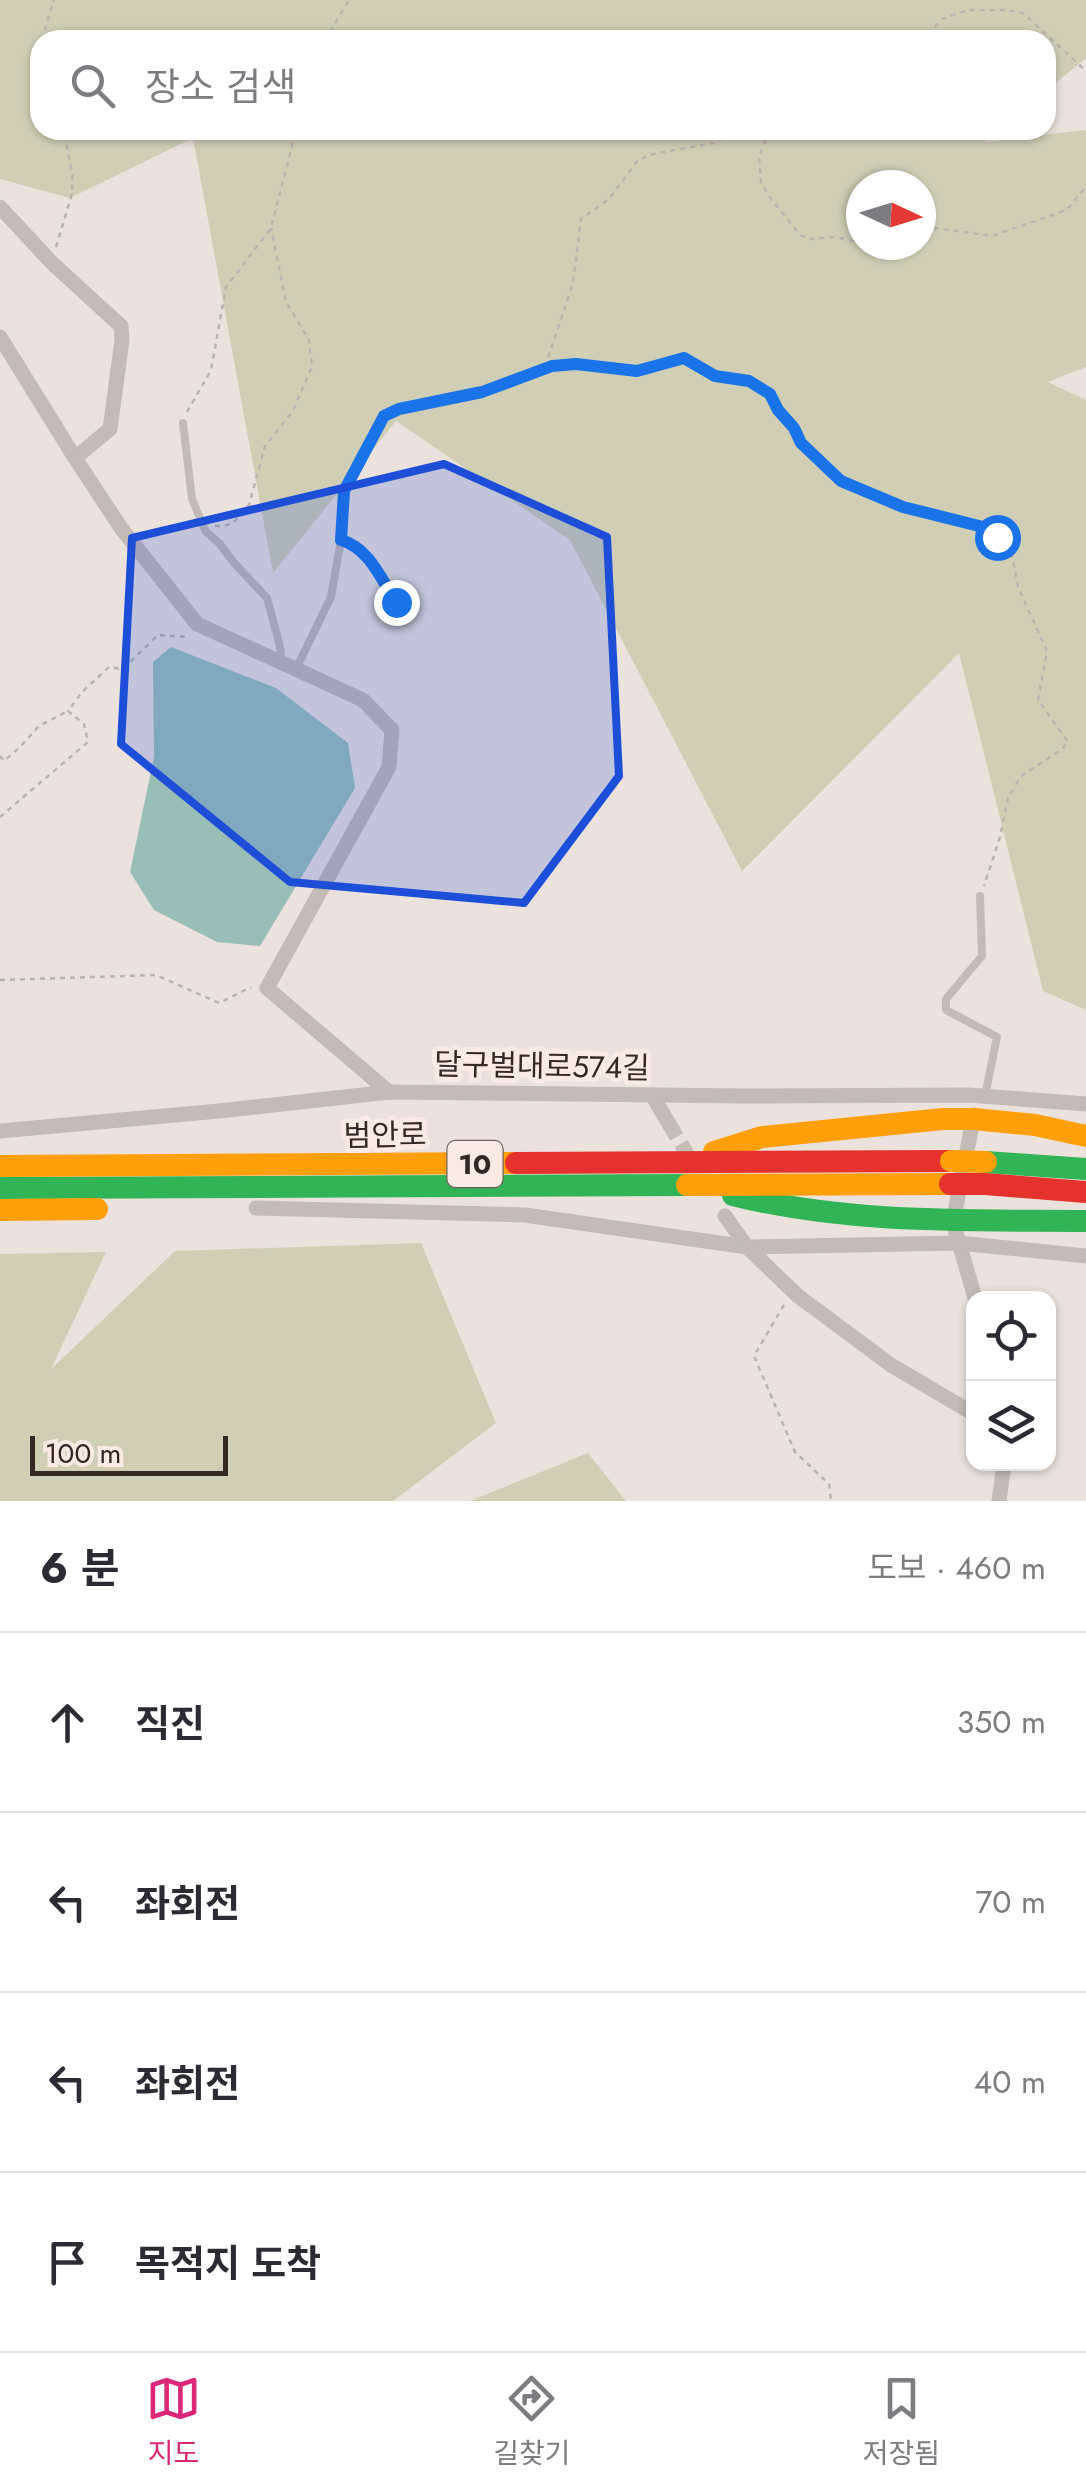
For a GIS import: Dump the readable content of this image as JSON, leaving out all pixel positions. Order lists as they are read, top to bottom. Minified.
{"streets":{"highway":["범안로","10"],"street":["달구벌대로574길"]},"crossings":[["범안로","10"]],"scale_bar":"100 m","north":"right","page":{"search":"장소 검색","scale":"100 m","heading":["6 분","도보 · 460 m"],"list":[["직진","350 m"],["좌회전","70 m"],["좌회전","40 m"],"목적지 도착"],"nav":["지도","길찾기","저장됨"]}}
